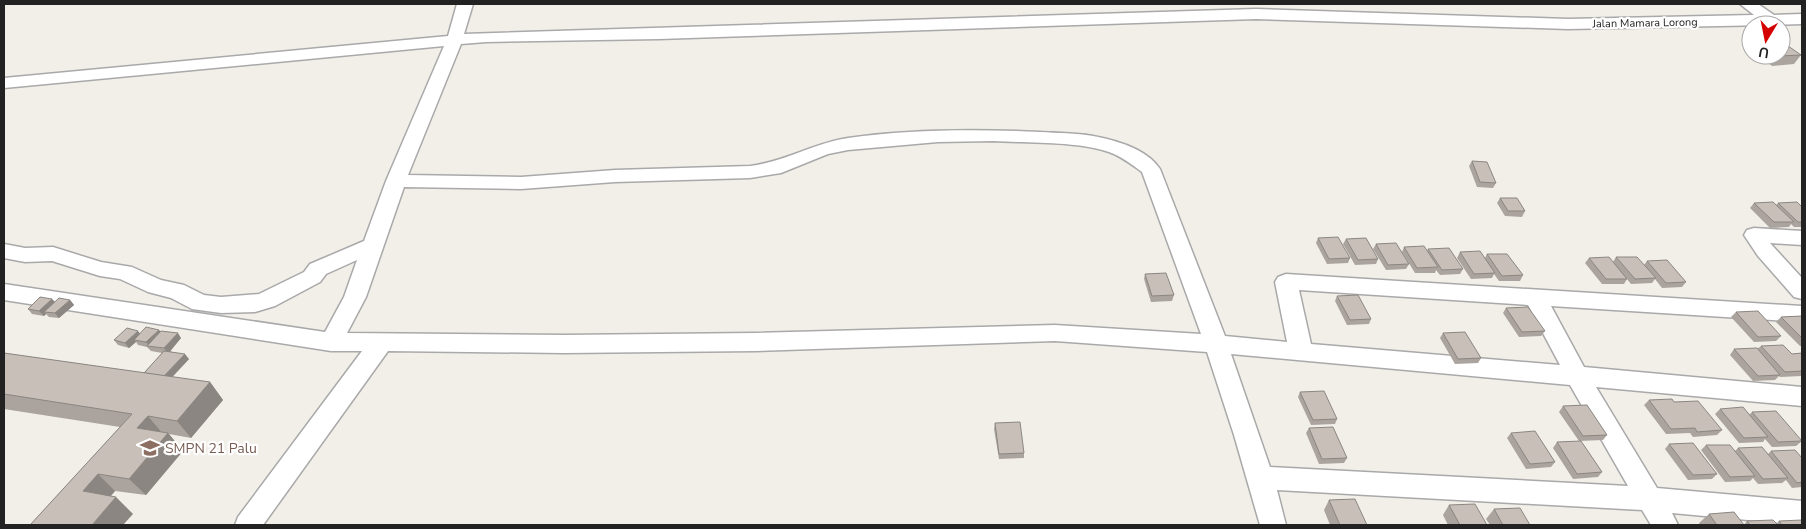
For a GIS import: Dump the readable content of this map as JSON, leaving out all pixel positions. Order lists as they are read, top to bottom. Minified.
{"streets":{"street":["Jalan Mamara Lorong"]},"places":{"school or university":["SMPN 21 Palu"]},"north":"bottom"}
